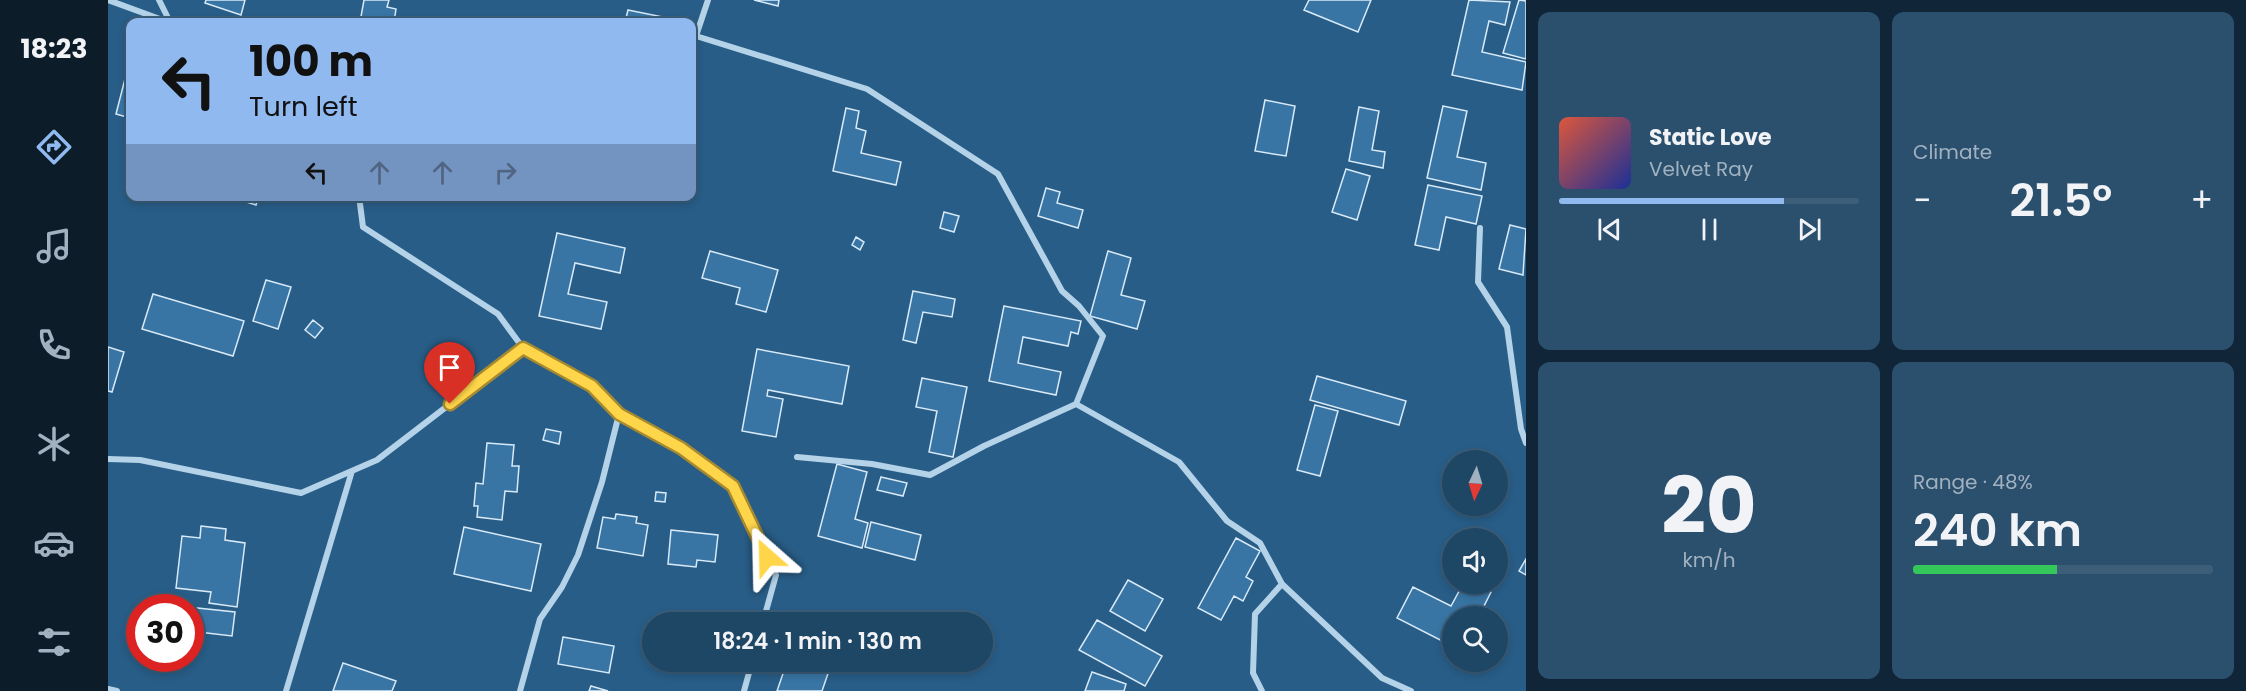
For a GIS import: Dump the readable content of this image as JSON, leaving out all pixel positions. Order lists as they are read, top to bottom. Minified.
{"north":"bottom","page":{"tabs":"18:23","tile":["Climate",["20","km/h"],["Range · 48%","240 km"]],"turn":["100 m","Turn left"],"song":["Static Love","Velvet Ray"],"heat":["−","21.5°","+"],"limit":"30","trip":"18:24 · 1 min · 130 m"}}
